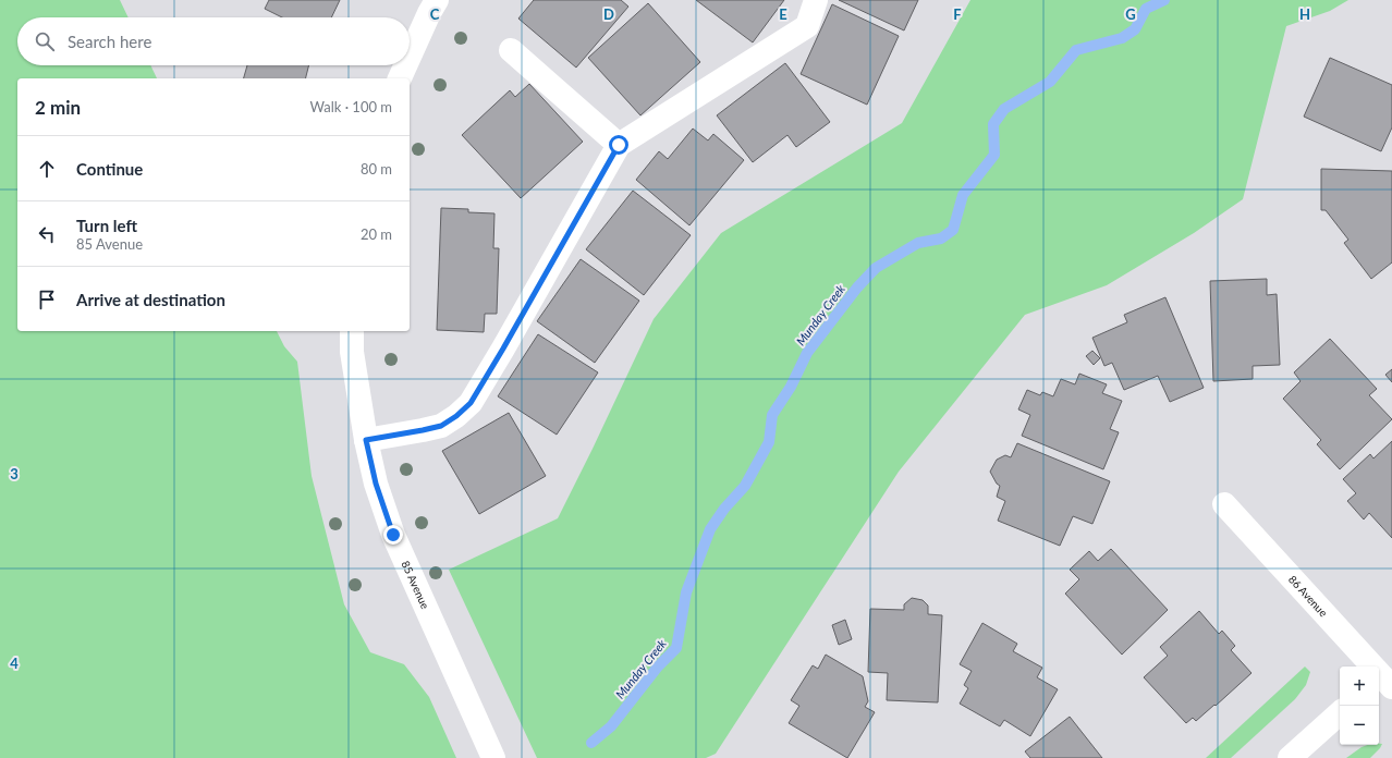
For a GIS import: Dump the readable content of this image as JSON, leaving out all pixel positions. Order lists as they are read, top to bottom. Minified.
{"streets":{"street":["85 Avenue","86 Avenue"]},"water":["Munday Creek"],"page":{"search":"Search here","heading":["2 min","Walk · 100 m"],"list":[["Continue","80 m"],["Turn left","85 Avenue","20 m"],"Arrive at destination"],"map_buttons":["+","−"]},"grid":{"columns":["C","D","E","F","G","H"],"rows":["3","4"]}}
